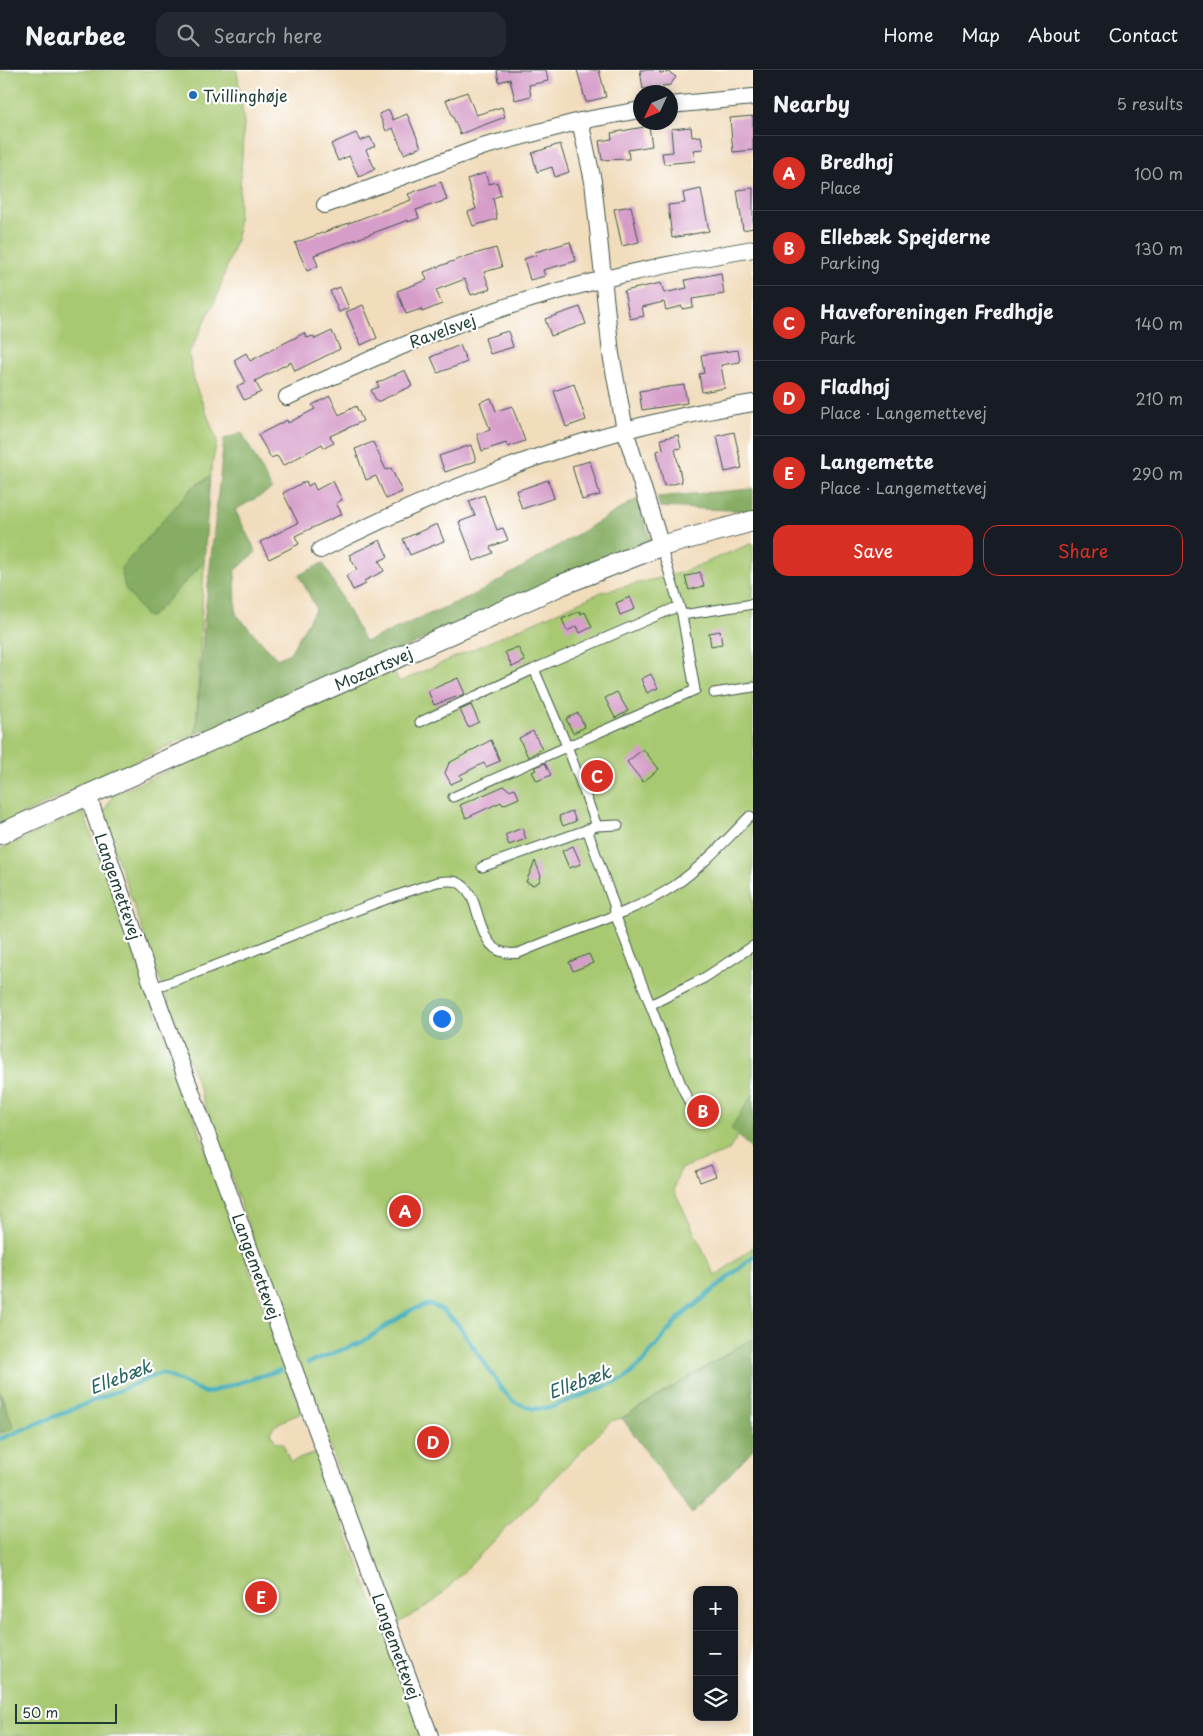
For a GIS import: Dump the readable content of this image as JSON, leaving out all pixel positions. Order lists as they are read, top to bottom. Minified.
{"streets":{"street":["Ravelsvej","Mozartsvej","Langemettevej"]},"crossings":[["Mozartsvej","Langemettevej"]],"water":["Ellebæk"],"places":["Tvillinghøje"],"scale_bar":"50 m","north":"bottom left","page":{"header":"Nearbee","search":"Search here","nav":["Home","Map","About","Contact"],"heading":["Nearby","5 results"],"list":[{"mark":"A","name":"Bredhøj","note":"Place","value":"100 m"},{"mark":"B","name":"Ellebæk Spejderne","note":"Parking","value":"130 m"},{"mark":"C","name":"Haveforeningen Fredhøje","note":"Park","value":"140 m"},{"mark":"D","name":"Fladhøj","note":"Place · Langemettevej","value":"210 m"},{"mark":"E","name":"Langemette","note":"Place · Langemettevej","value":"290 m"}],"buttons":["Save","Share"],"pins":["C","B","A","D","E"],"map_buttons":["+","−"],"scale":"50 m"}}
